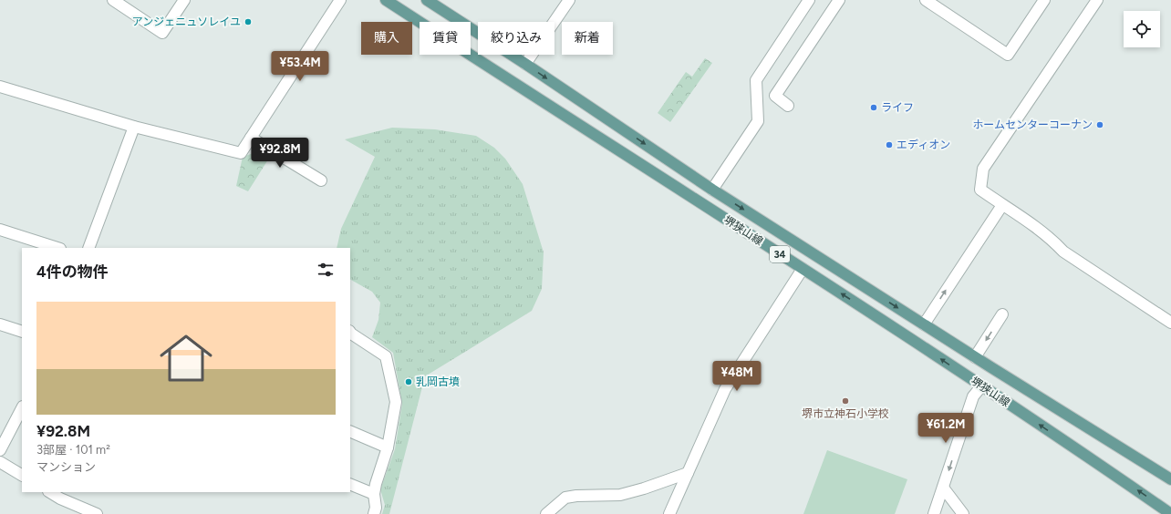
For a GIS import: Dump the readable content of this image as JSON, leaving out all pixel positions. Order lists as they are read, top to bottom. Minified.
{"streets":{"main road":["堺狭山線","34"]},"places":["アンジェニュソレイユ","ライフ","ホームセンターコーナン","エディオン","乳岡古墳","堺市立神石小学校"],"page":{"chip":["購入","賃貸","絞り込み","新着"],"price":["¥53.4M","¥92.8M","¥48M","¥61.2M"],"heading":"4件の物件","list":[{"name":"¥92.8M","note":"3部屋 · 101 m² · マンション"}]}}
